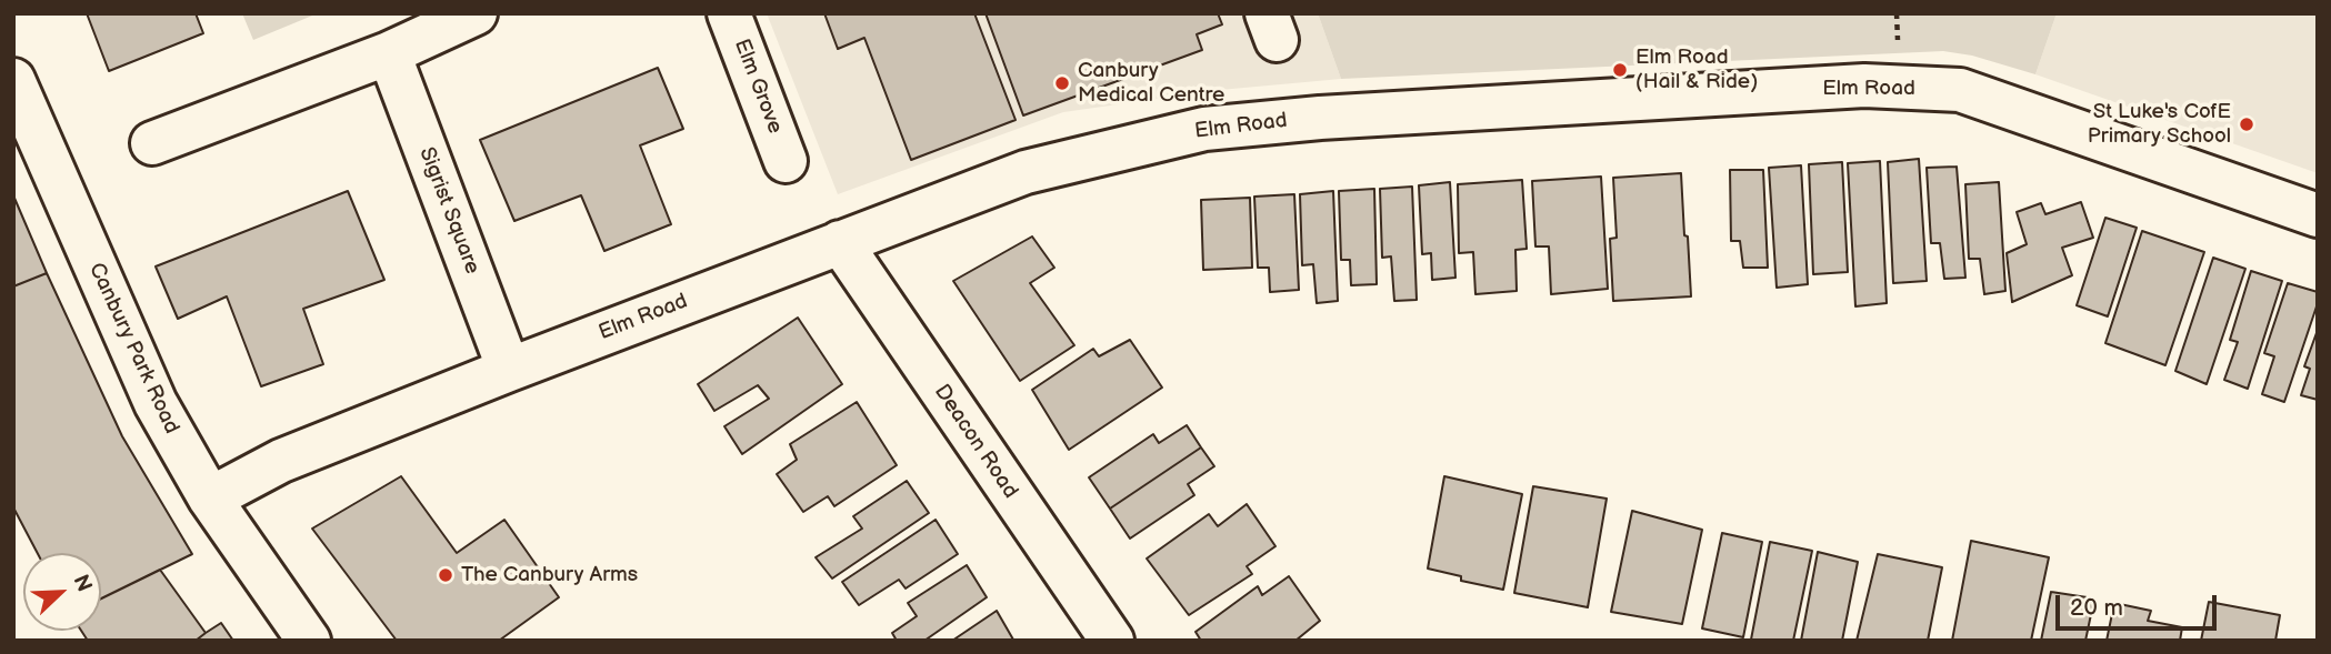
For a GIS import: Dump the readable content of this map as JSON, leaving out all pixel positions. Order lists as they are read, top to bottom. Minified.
{"streets":{"street":["Elm Grove","Elm Road","Sigrist Square","Canbury Park Road","Deacon Road"]},"crossings":[["Elm Road","Sigrist Square"],["Elm Road","Canbury Park Road"],["Elm Road","Deacon Road"]],"places":["Elm Road (Hail & Ride)","Canbury Medical Centre","St Luke's CofE Primary School","The Canbury Arms"],"scale_bar":"20 m","north":"top right"}
